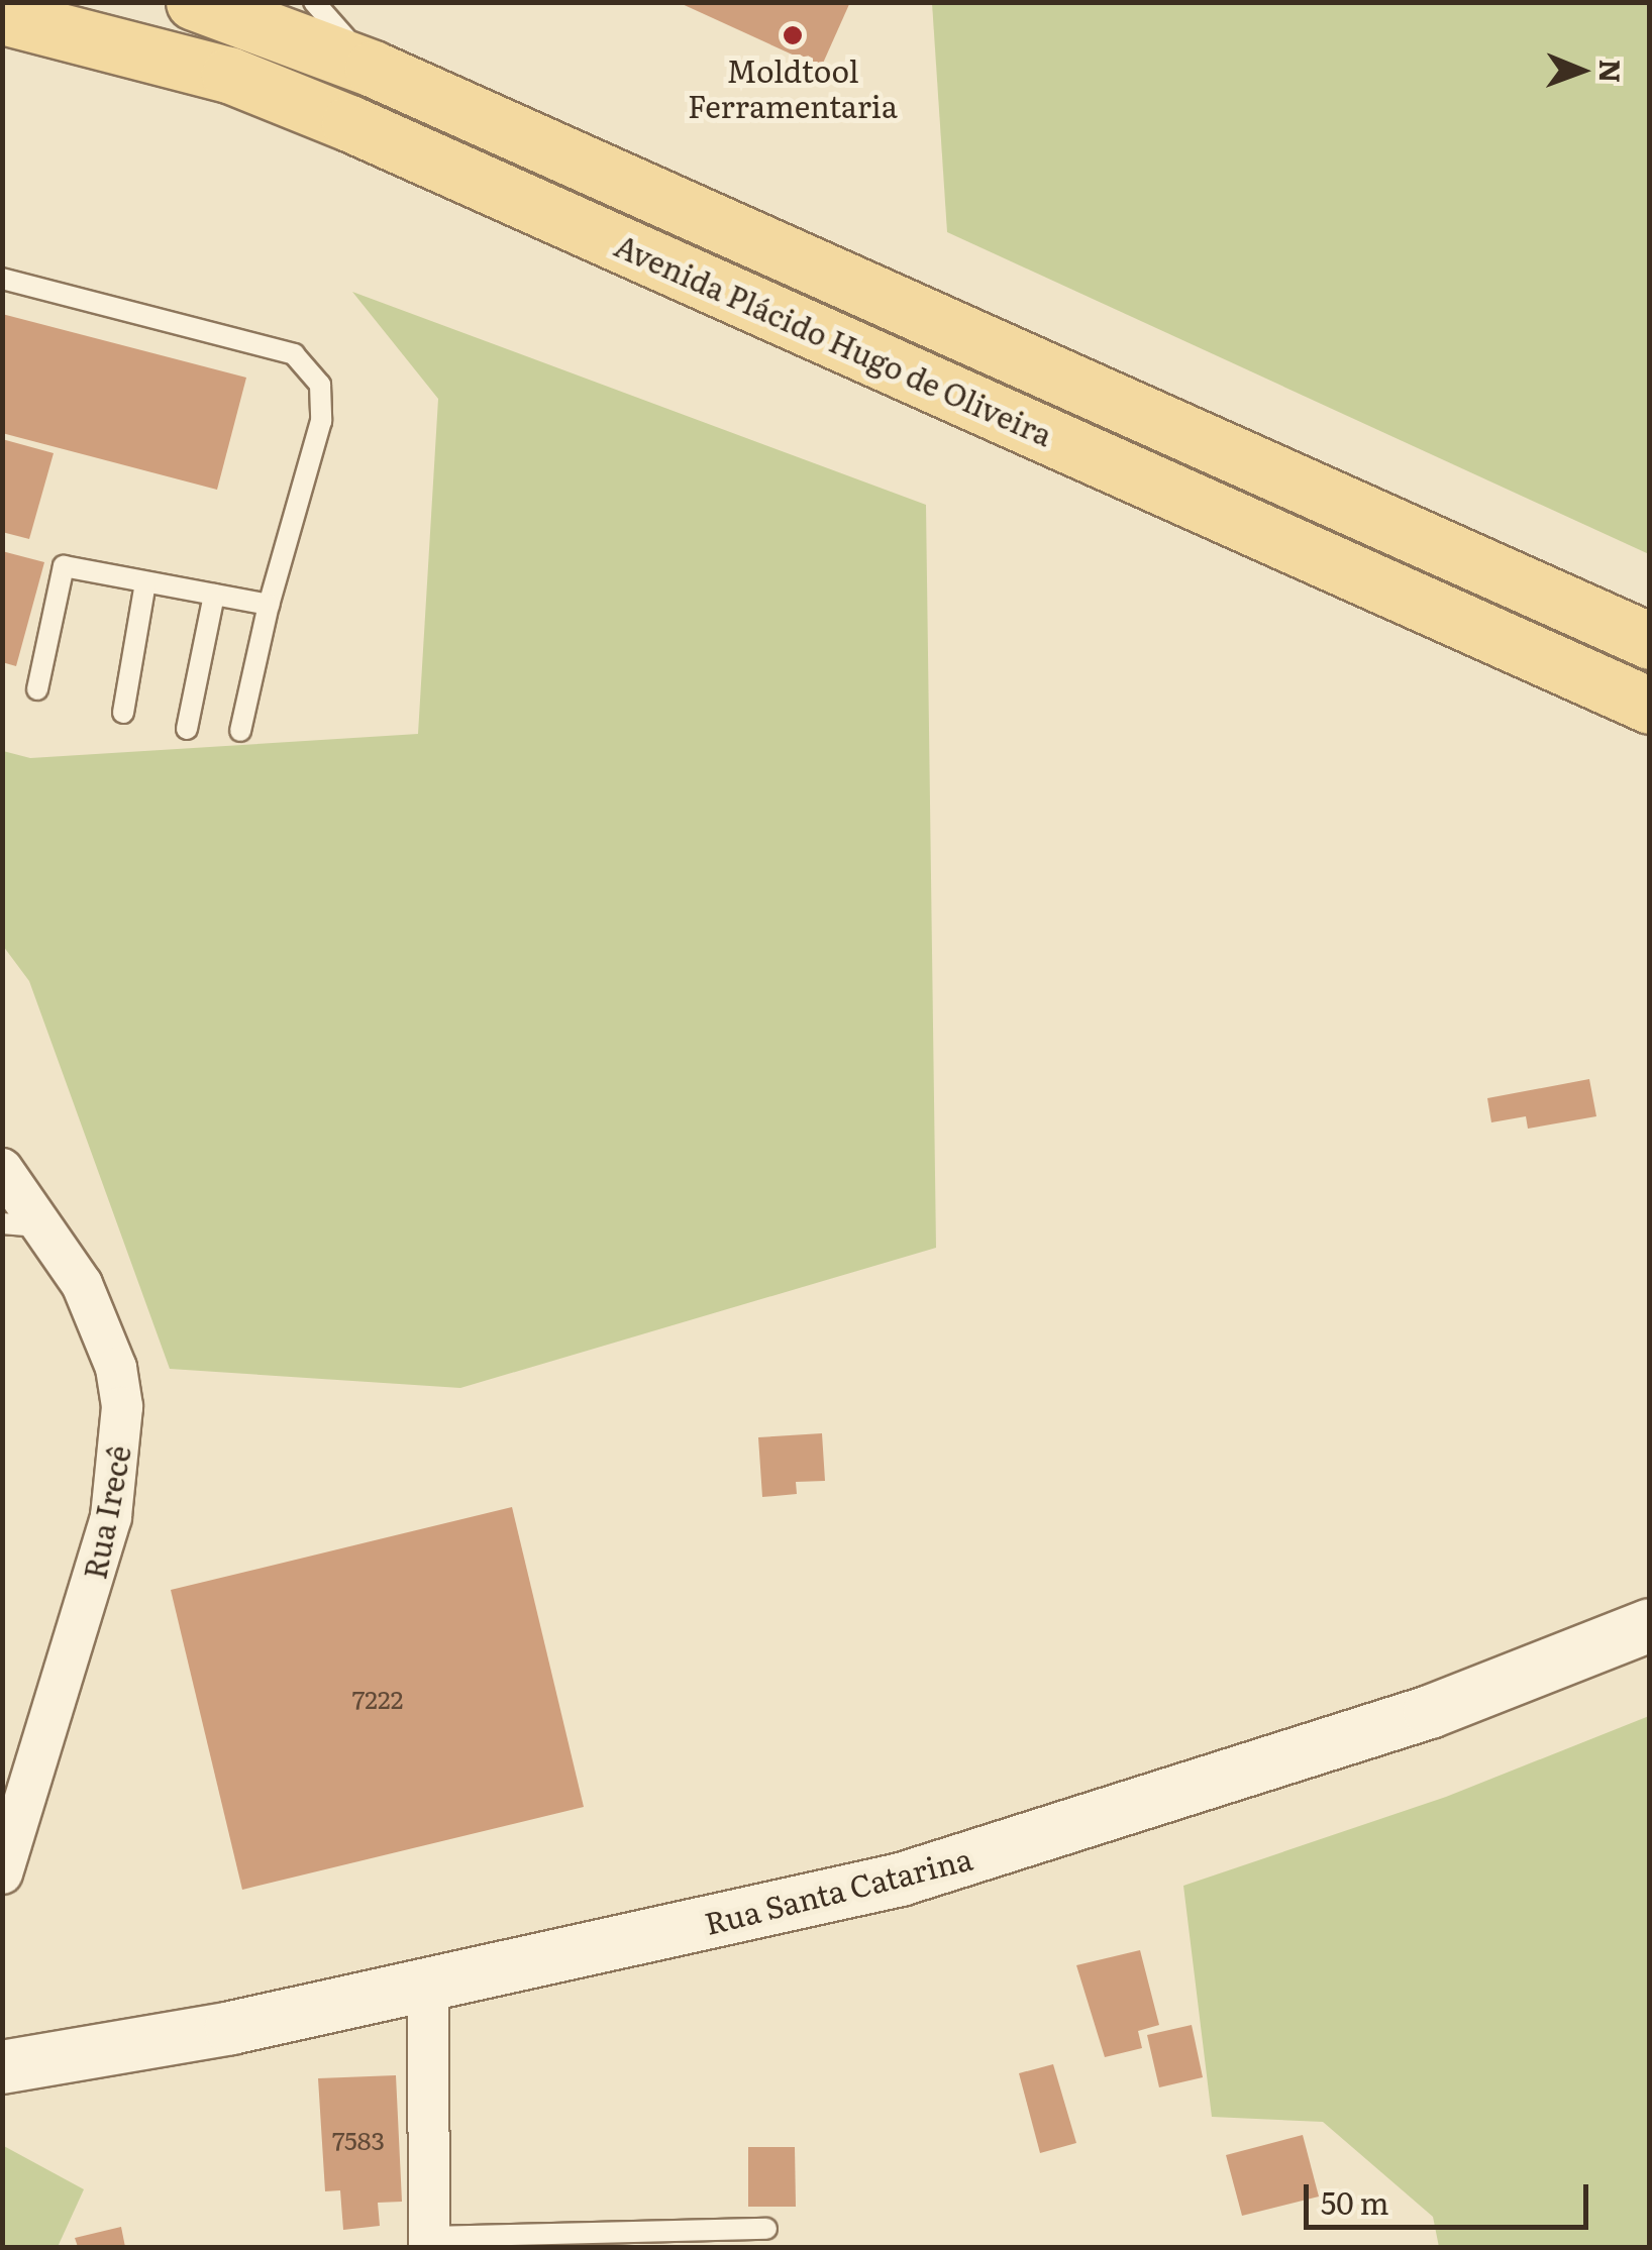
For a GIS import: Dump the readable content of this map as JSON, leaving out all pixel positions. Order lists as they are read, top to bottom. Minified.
{"streets":{"main road":["Avenida Plácido Hugo de Oliveira"],"street":["Rua Irecê","Rua Santa Catarina"]},"places":["Moldtool Ferramentaria"],"house_numbers":["7222","7583"],"scale_bar":"50 m","north":"right"}
